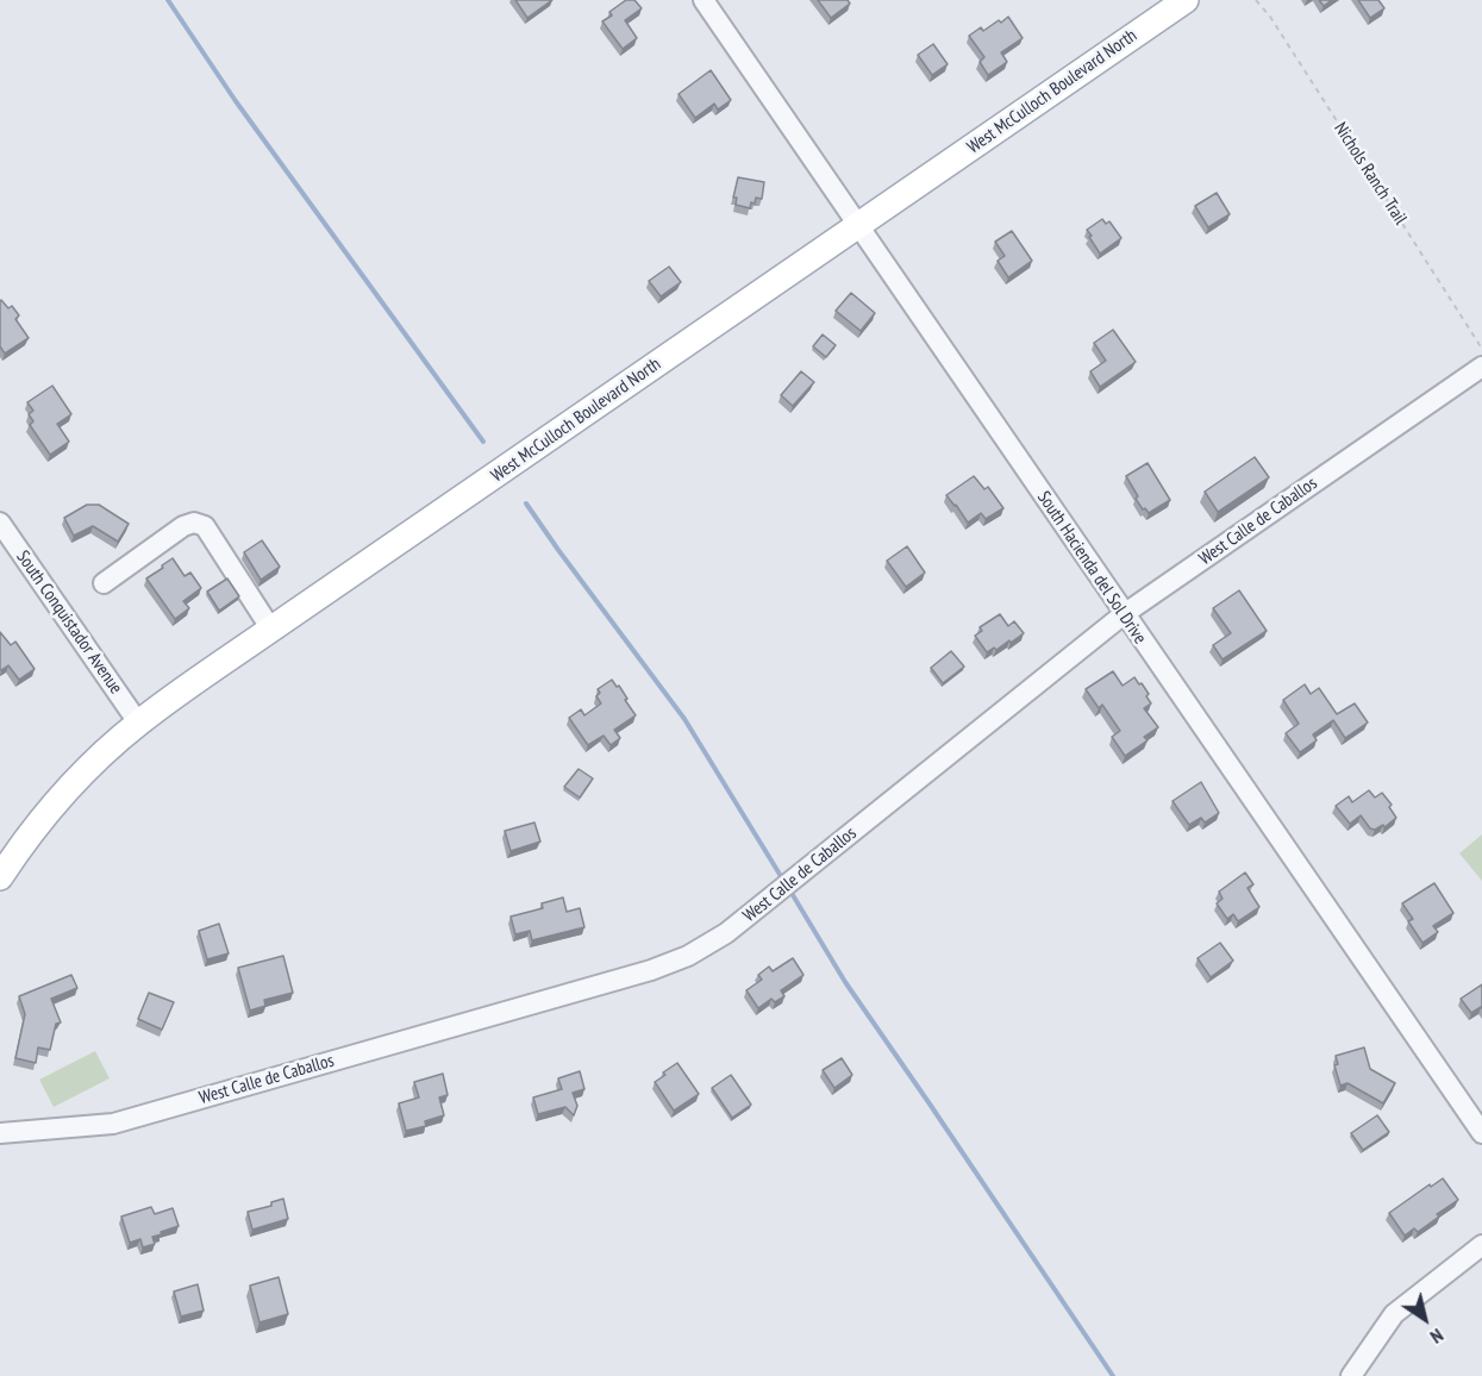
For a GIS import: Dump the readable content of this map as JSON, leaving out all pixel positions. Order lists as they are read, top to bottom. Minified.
{"streets":{"main road":["West McCulloch Boulevard North"],"street":["West Calle de Caballos","South Hacienda del Sol Drive","South Conquistador Avenue"],"path":["Nichols Ranch Trail"]},"crossings":[["West McCulloch Boulevard North","South Hacienda del Sol Drive"],["West McCulloch Boulevard North","South Conquistador Avenue"],["West Calle de Caballos","South Hacienda del Sol Drive"]],"north":"bottom right"}
